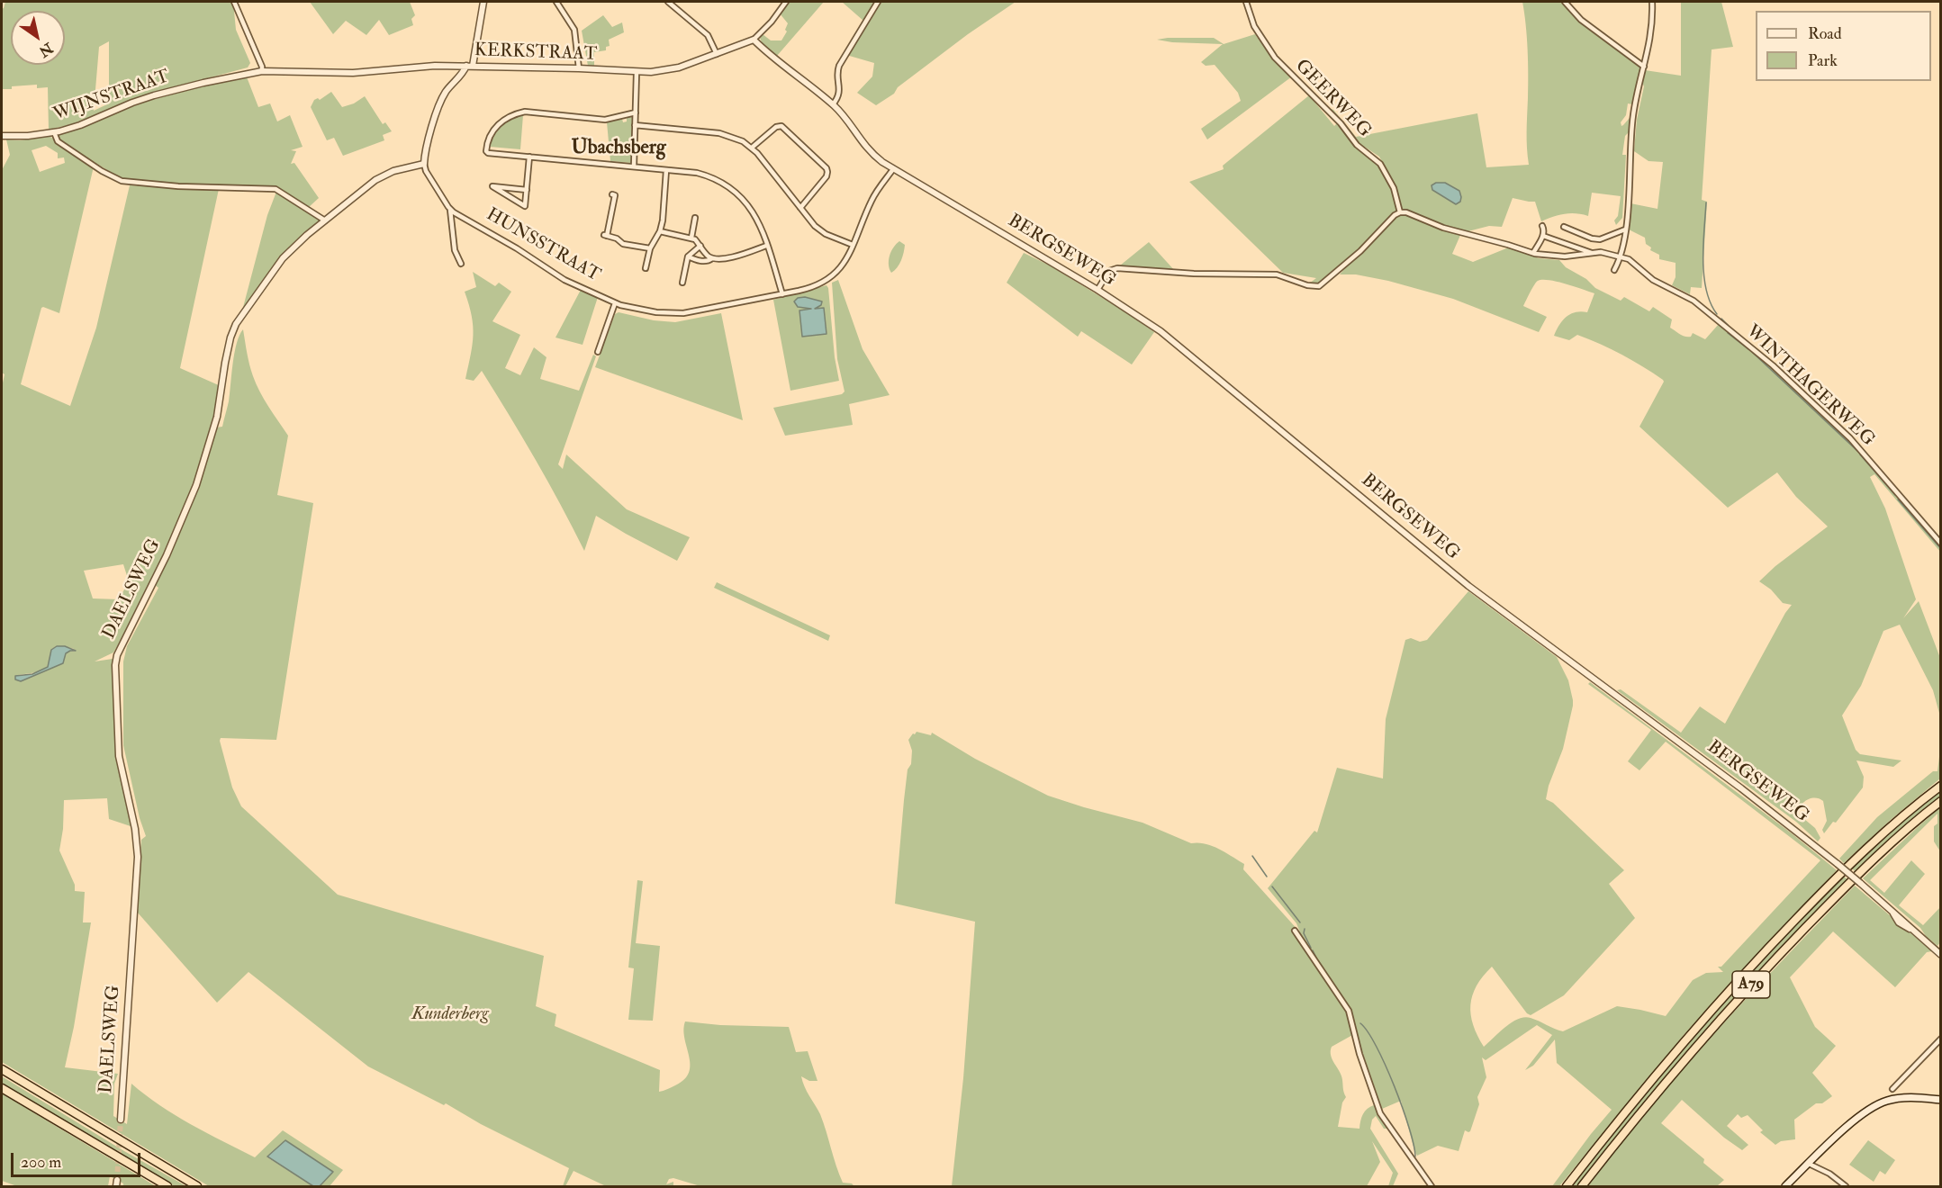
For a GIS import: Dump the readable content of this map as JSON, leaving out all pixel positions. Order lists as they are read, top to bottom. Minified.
{"streets":{"highway":["A79"],"street":["KERKSTRAAT","WIJNSTRAAT","GEERWEG","HUNSSTRAAT","BERGSEWEG","WINTHAGERWEG","DAELSWEG"]},"crossings":[["KERKSTRAAT","WIJNSTRAAT"],["KERKSTRAAT","BERGSEWEG"],["HUNSSTRAAT","BERGSEWEG"],["HUNSSTRAAT","DAELSWEG"]],"districts":["Ubachsberg"],"parks":["Kunderberg"],"legend":["Road","Park"],"scale_bar":"200 m","north":"bottom right"}
